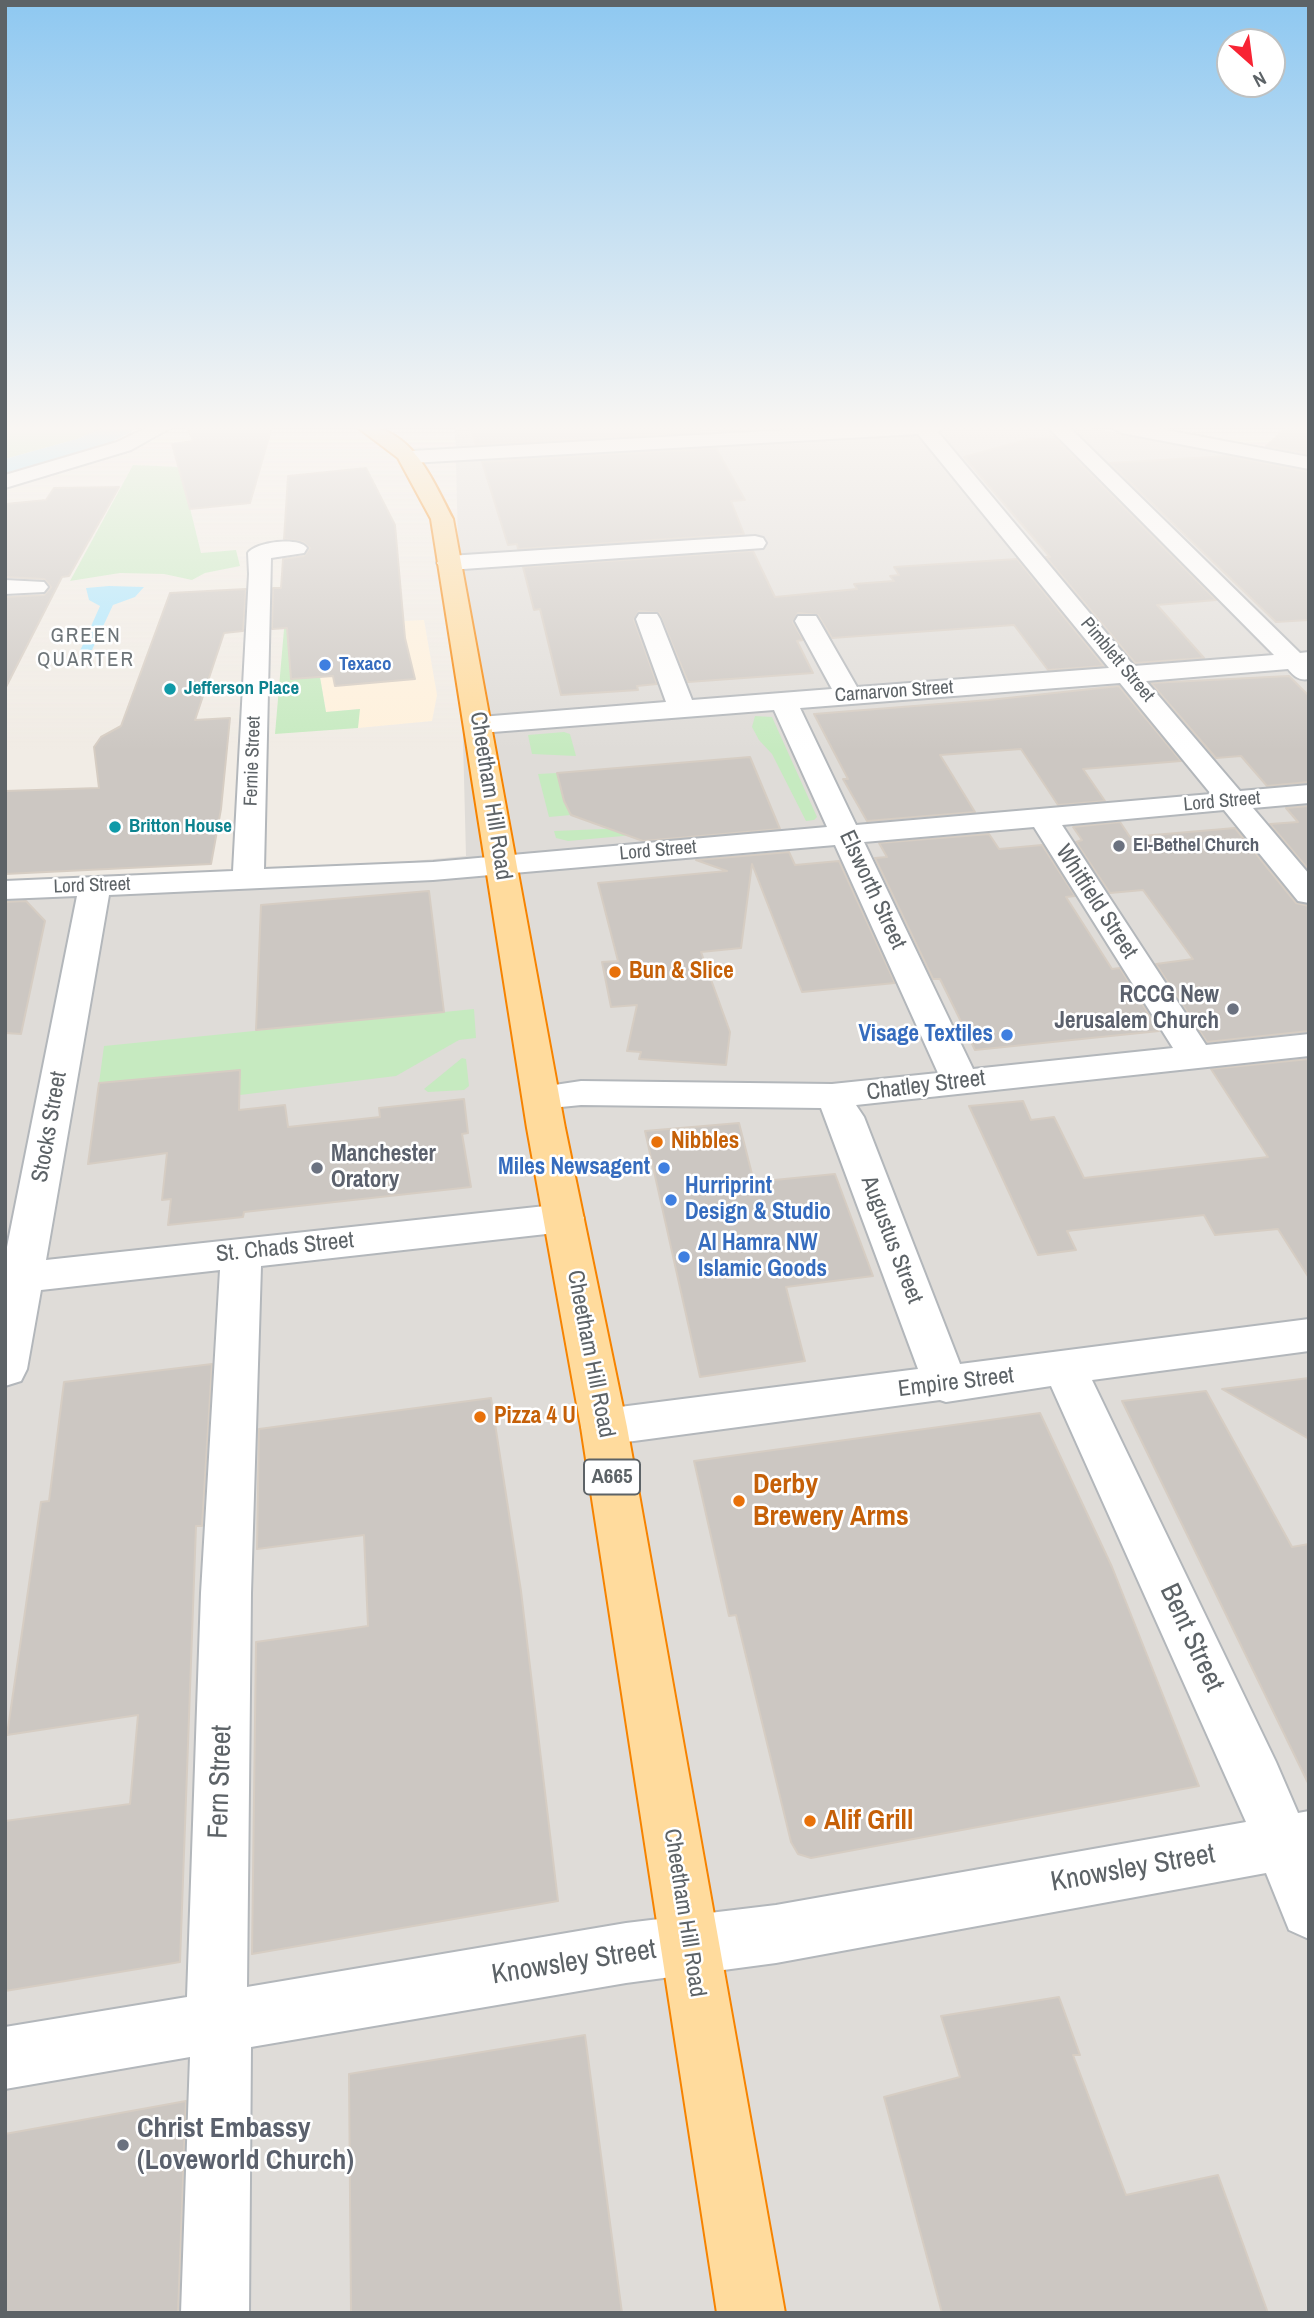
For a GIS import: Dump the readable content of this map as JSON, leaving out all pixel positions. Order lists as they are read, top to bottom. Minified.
{"streets":{"highway":["Cheetham Hill Road","A665"],"street":["Pimblett Street","Carnarvon Street","Fernie Street","Lord Street","Elsworth Street","Whitfield Street","Chatley Street","Stocks Street","Augustus Street","St. Chads Street","Empire Street","Bent Street","Fern Street","Knowsley Street"]},"crossings":[["Pimblett Street","Carnarvon Street"],["Pimblett Street","Lord Street"],["Carnarvon Street","Cheetham Hill Road"],["Carnarvon Street","Elsworth Street"],["Fernie Street","Lord Street"],["Cheetham Hill Road","Lord Street"],["Cheetham Hill Road","Chatley Street"],["Cheetham Hill Road","St. Chads Street"],["Cheetham Hill Road","Empire Street"],["Cheetham Hill Road","Knowsley Street"],["Lord Street","Elsworth Street"],["Lord Street","Whitfield Street"],["Lord Street","Stocks Street"],["Elsworth Street","Chatley Street"],["Whitfield Street","Chatley Street"],["Chatley Street","Augustus Street"],["Stocks Street","St. Chads Street"],["Augustus Street","Empire Street"],["St. Chads Street","Fern Street"],["Empire Street","Bent Street"],["Bent Street","Knowsley Street"],["Fern Street","Knowsley Street"]],"districts":["GREEN QUARTER"],"places":["Texaco","Jefferson Place","Britton House","El-Bethel Church","Bun & Slice","RCCG New Jerusalem Church","Visage Textiles","Nibbles","Manchester Oratory","Miles Newsagent","Hurriprint Design & Studio","Al Hamra NW Islamic Goods","Pizza 4 U","Derby Brewery Arms","Alif Grill","Christ Embassy (Loveworld Church)"],"north":"bottom right"}
